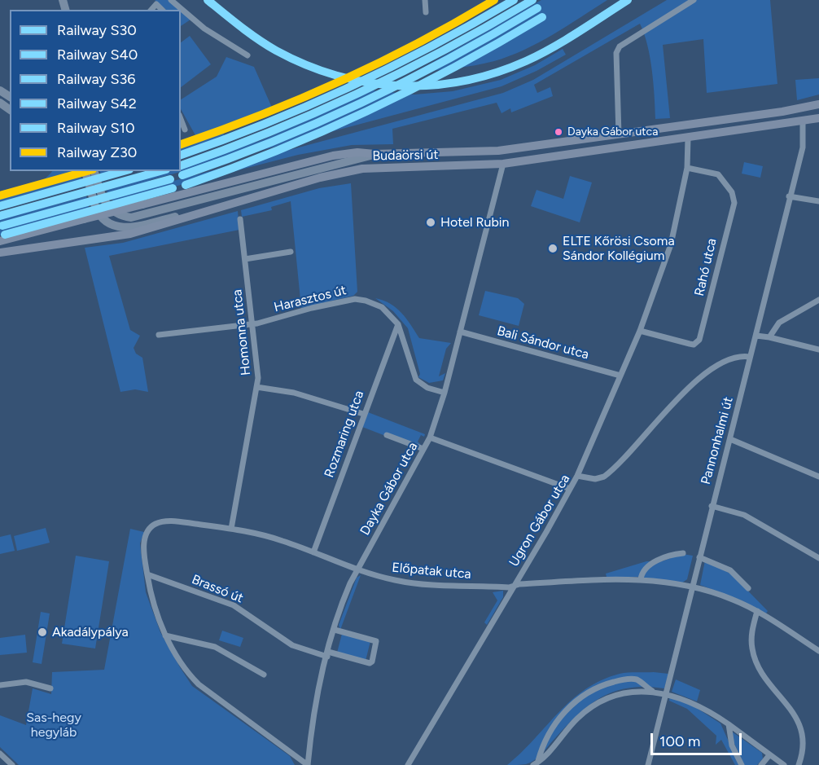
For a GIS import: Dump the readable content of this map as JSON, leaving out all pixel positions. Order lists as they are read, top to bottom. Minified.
{"streets":{"main road":["Budaörsi út"],"street":["Rahó utca","Harasztos út","Homonna utca","Bali Sándor utca","Rozmaring utca","Pannonhalmi út","Dayka Gábor utca","Ugron Gábor utca","Előpatak utca","Brassó út"]},"crossings":[["Budaörsi út","Pannonhalmi út"],["Budaörsi út","Dayka Gábor utca"],["Harasztos út","Homonna utca"],["Harasztos út","Rozmaring utca"],["Harasztos út","Dayka Gábor utca"],["Homonna utca","Előpatak utca"],["Bali Sándor utca","Dayka Gábor utca"],["Rozmaring utca","Előpatak utca"],["Pannonhalmi út","Ugron Gábor utca"],["Pannonhalmi út","Előpatak utca"],["Dayka Gábor utca","Előpatak utca"],["Dayka Gábor utca","Brassó út"],["Ugron Gábor utca","Előpatak utca"],["Előpatak utca","Brassó út"]],"parks":["Sas-hegy hegyláb"],"places":["Dayka Gábor utca","Hotel Rubin","ELTE Kőrösi Csoma Sándor Kollégium","Akadálypálya"],"lines":["rail line S30","rail line S36","rail line S42","rail line Z30","rail line S40","rail line S10"],"legend":["Railway S30","Railway S40","Railway S36","Railway S42","Railway S10","Railway Z30"],"scale_bar":"100 m"}
